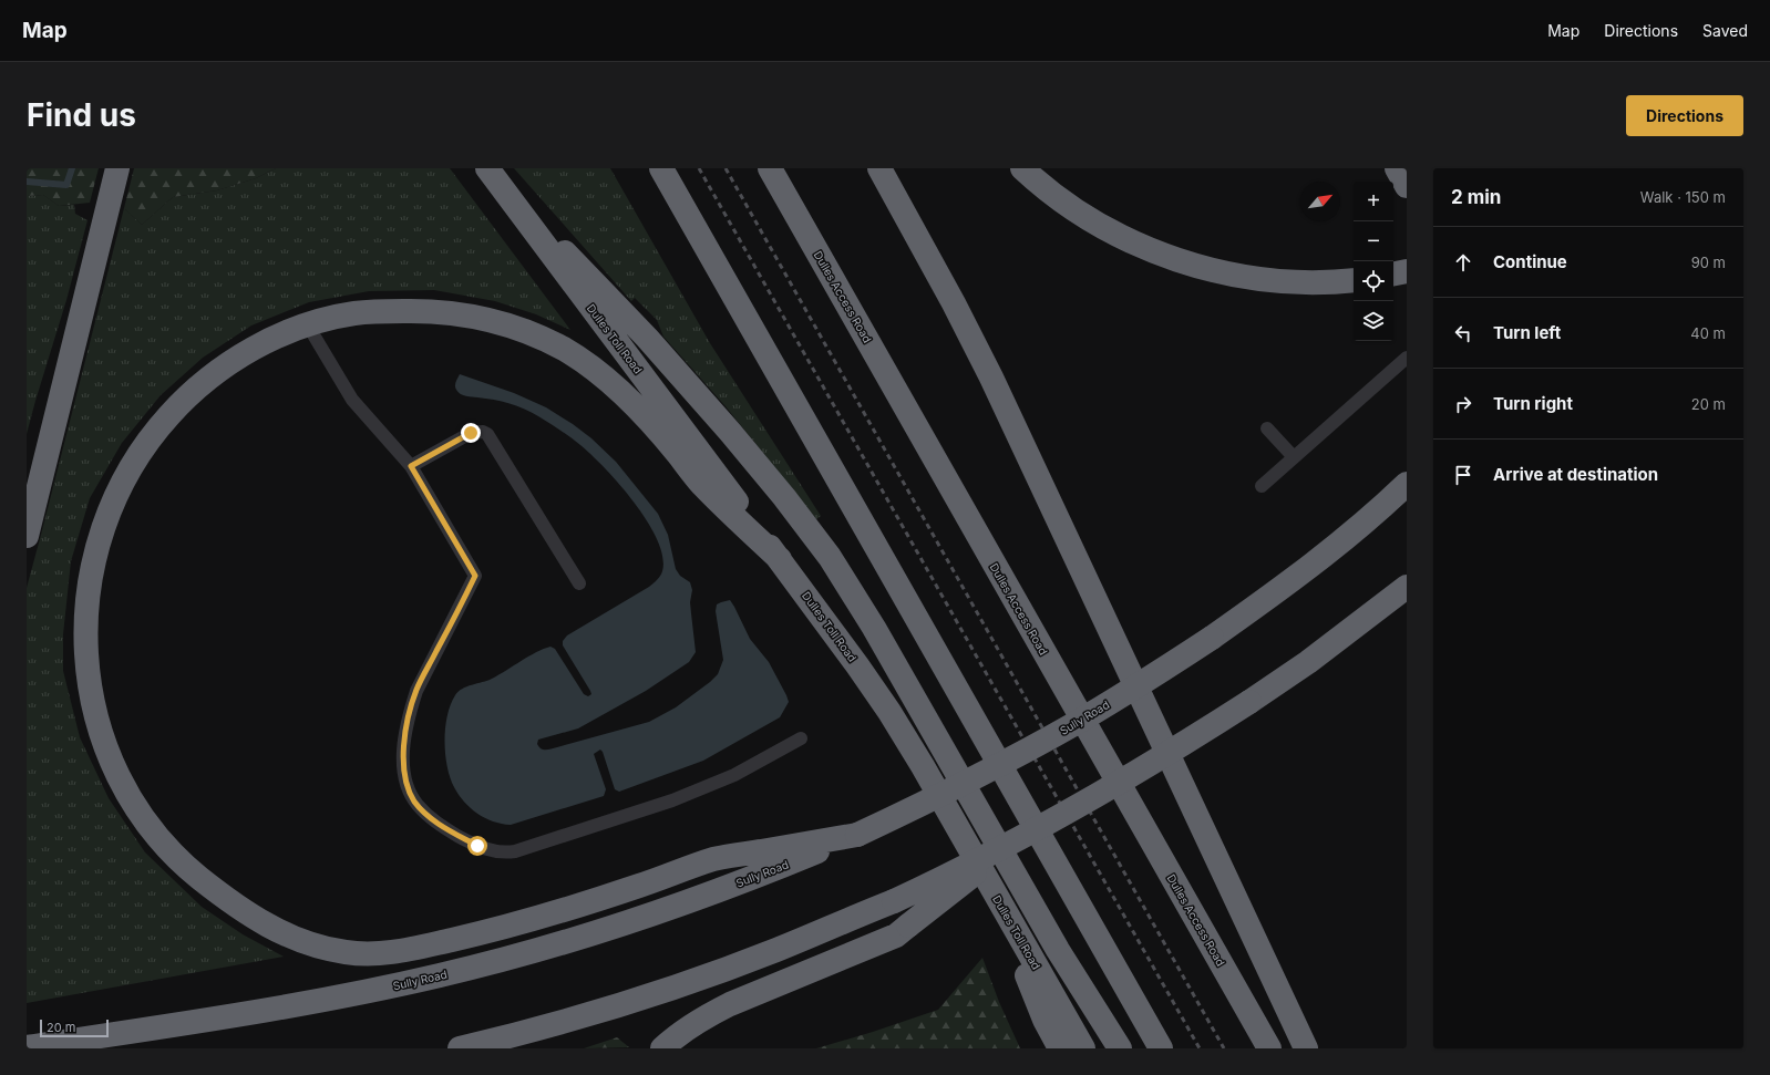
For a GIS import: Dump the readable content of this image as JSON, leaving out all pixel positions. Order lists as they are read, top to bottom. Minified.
{"streets":{"highway":["Dulles Access Road","Dulles Toll Road","Sully Road"]},"scale_bar":"20 m","north":"top right","page":{"header":"Map","nav":["Map","Directions","Saved"],"buttons":"Directions","title":"Find us","heading":["2 min","Walk · 150 m"],"map_buttons":["+","−"],"list":[["Continue","90 m"],["Turn left","40 m"],["Turn right","20 m"],"Arrive at destination"],"scale":"20 m"}}
